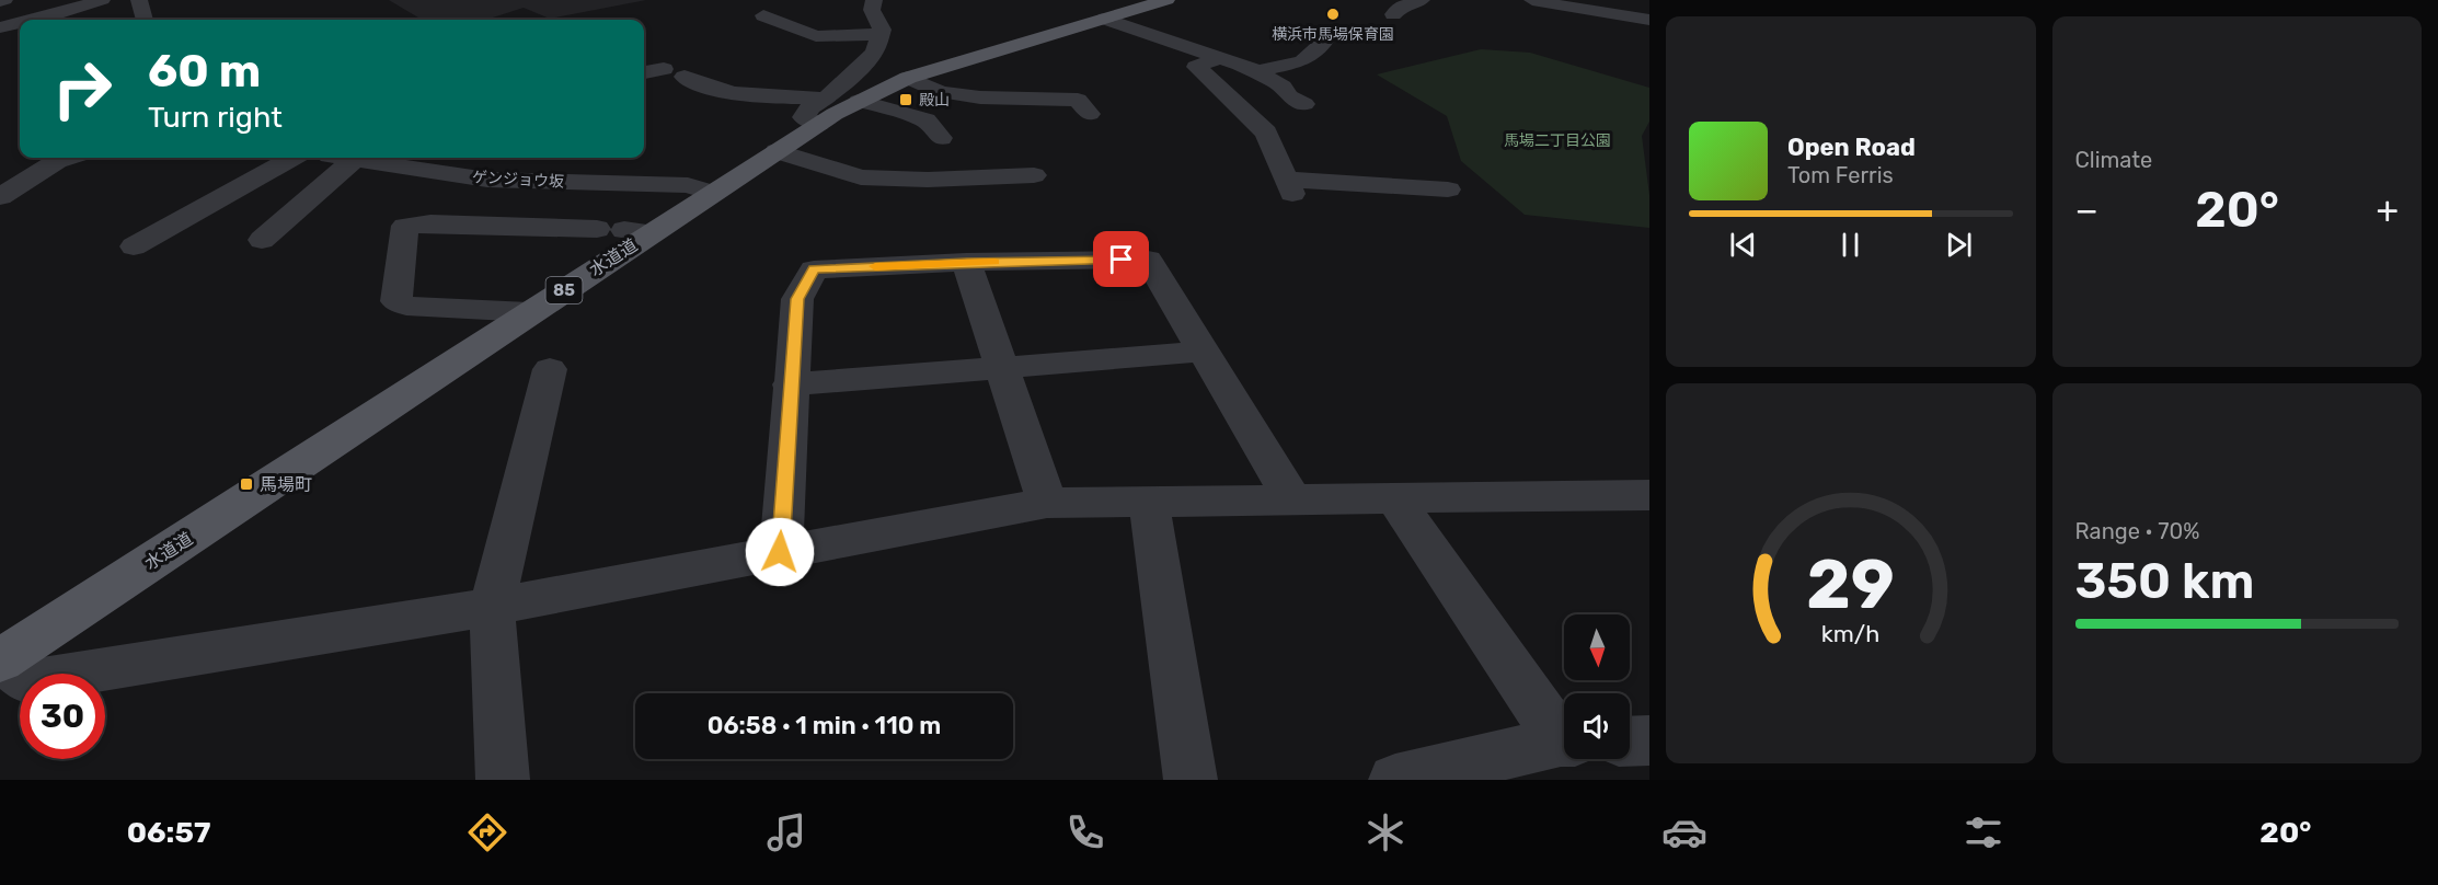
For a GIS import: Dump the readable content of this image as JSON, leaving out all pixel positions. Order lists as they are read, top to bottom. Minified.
{"streets":{"main road":["水道道","85"],"street":["ゲンジョウ坂"]},"crossings":[["ゲンジョウ坂","水道道"]],"parks":["馬場二丁目公園"],"places":{"other":["横浜市馬場保育園"],"transit":["殿山","馬場町"]},"north":"bottom","page":{"tile":["Climate",["Range · 70%","350 km"]],"turn":["60 m","Turn right"],"song":["Open Road","Tom Ferris"],"heat":["−","20°","+"],"limit":"30","trip":"06:58 · 1 min · 110 m","tabs":["06:57","20°"],"gauge":["29","km/h"]}}
